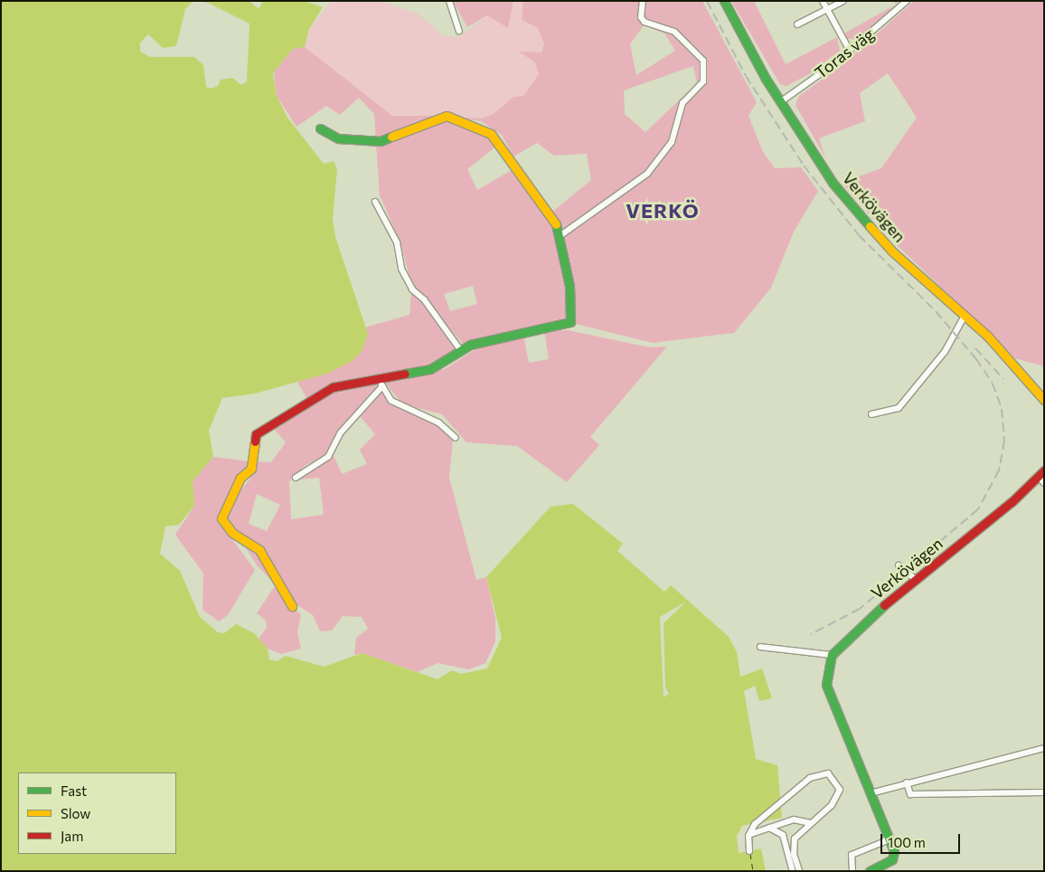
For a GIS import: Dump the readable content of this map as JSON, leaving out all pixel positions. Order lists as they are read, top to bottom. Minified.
{"streets":{"street":["Toras väg","Verkövägen"]},"crossings":[["Toras väg","Verkövägen"]],"districts":["VERKÖ"],"legend":["Fast","Slow","Jam"],"scale_bar":"100 m"}
